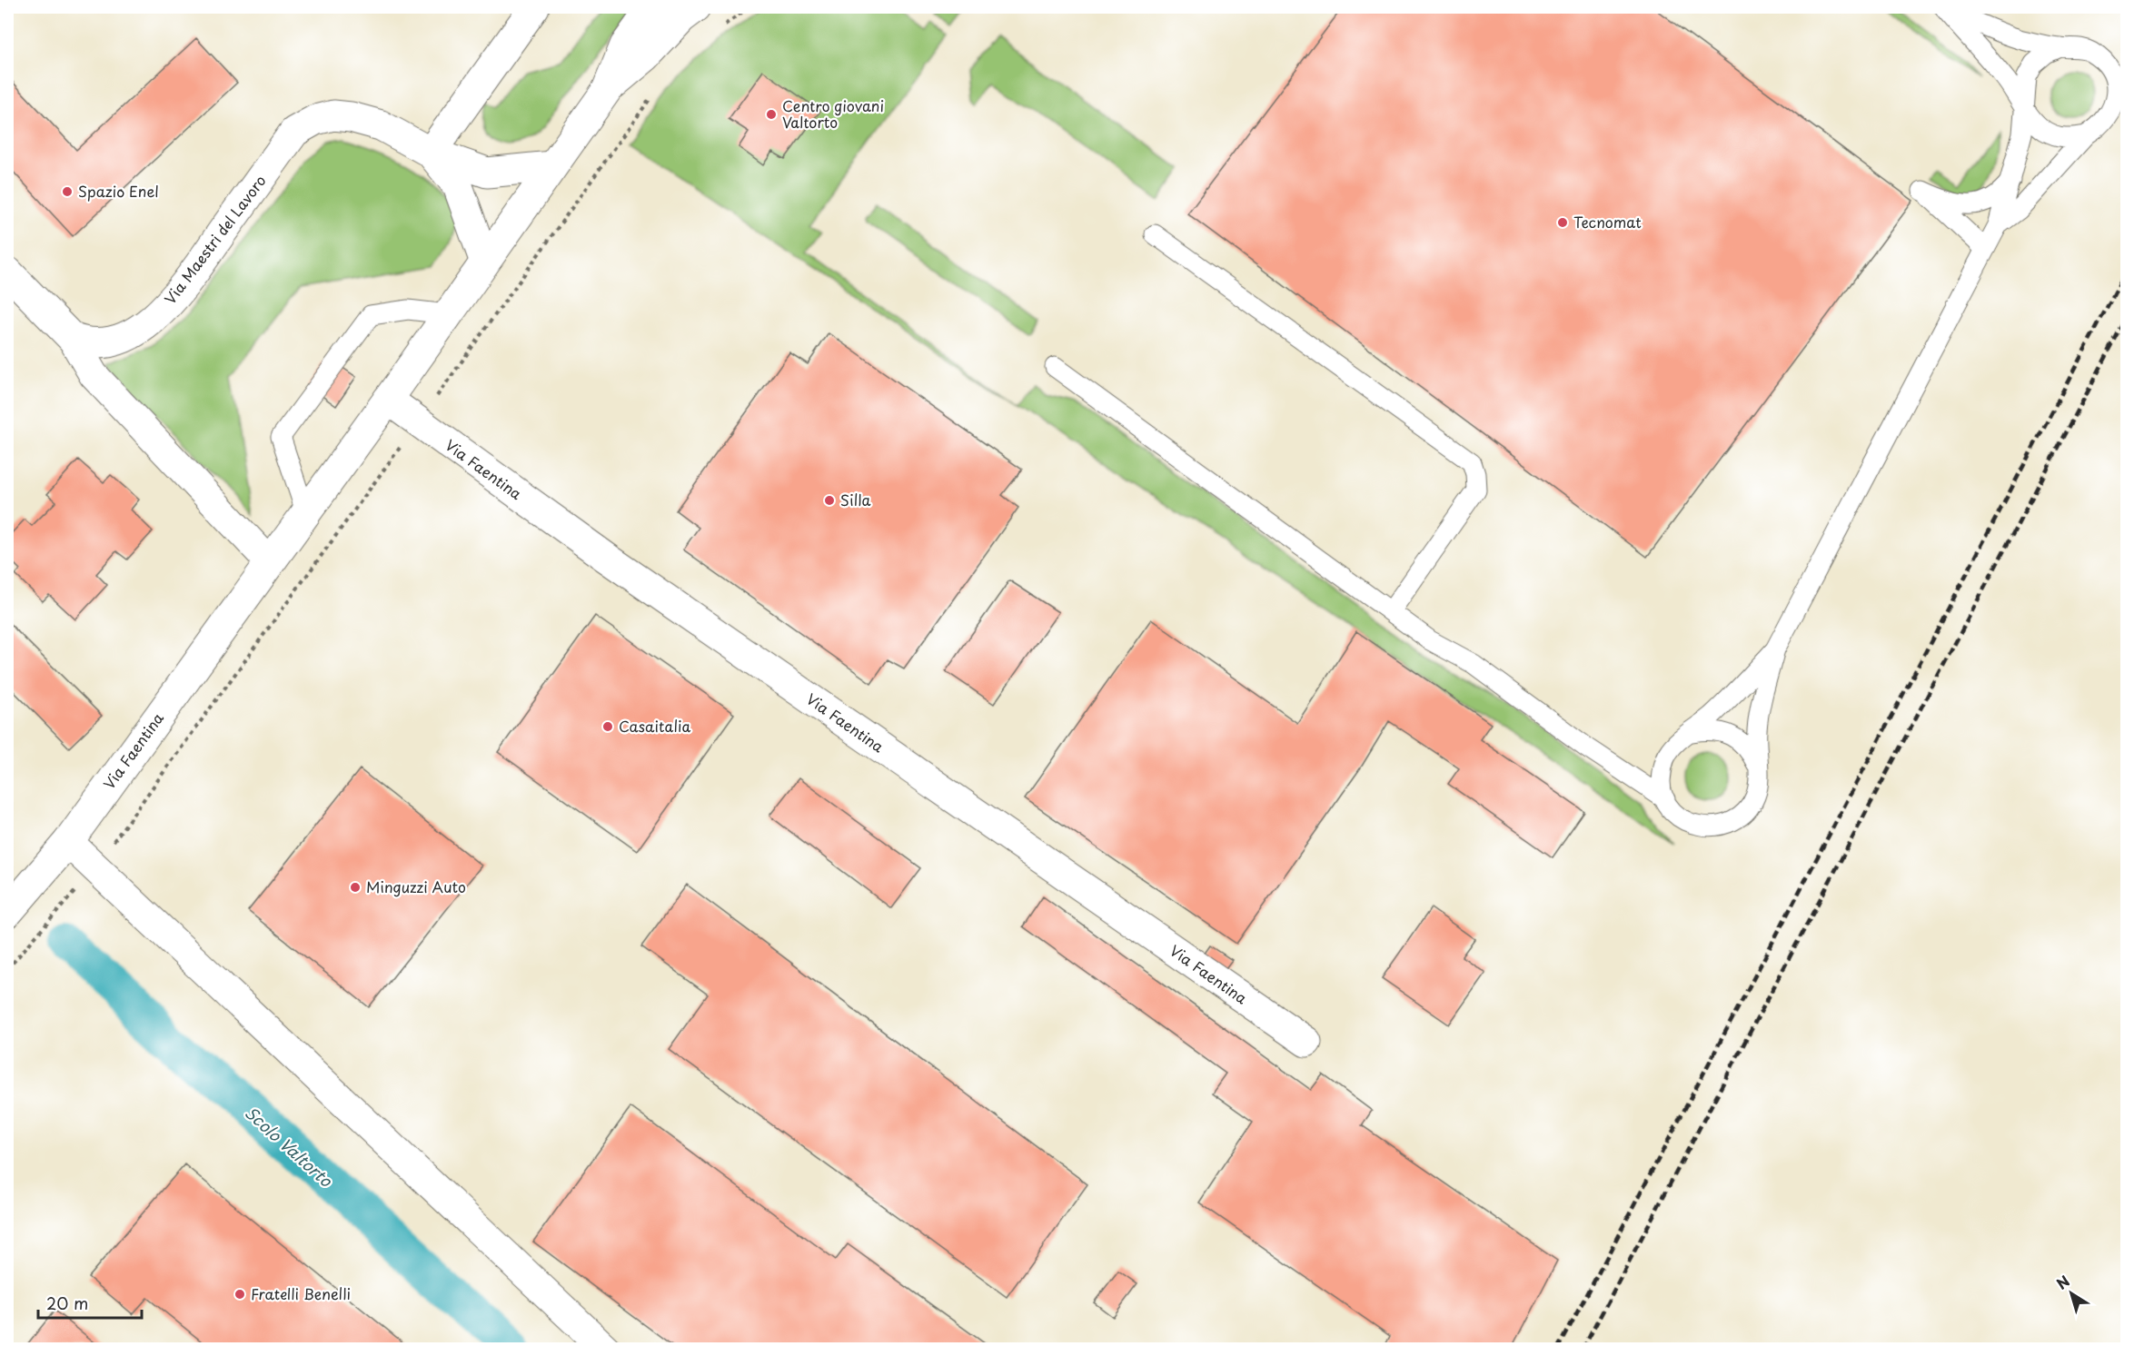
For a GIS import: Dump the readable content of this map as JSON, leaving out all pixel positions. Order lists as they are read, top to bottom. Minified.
{"streets":{"street":["Via Maestri del Lavoro","Via Faentina"]},"crossings":[["Via Maestri del Lavoro","Via Faentina"]],"water":["Scolo Valtorto"],"places":["Centro giovani Valtorto","Spazio Enel","Tecnomat","Silla","Casaitalia","Minguzzi Auto","Fratelli Benelli"],"scale_bar":"20 m","north":"top left"}
